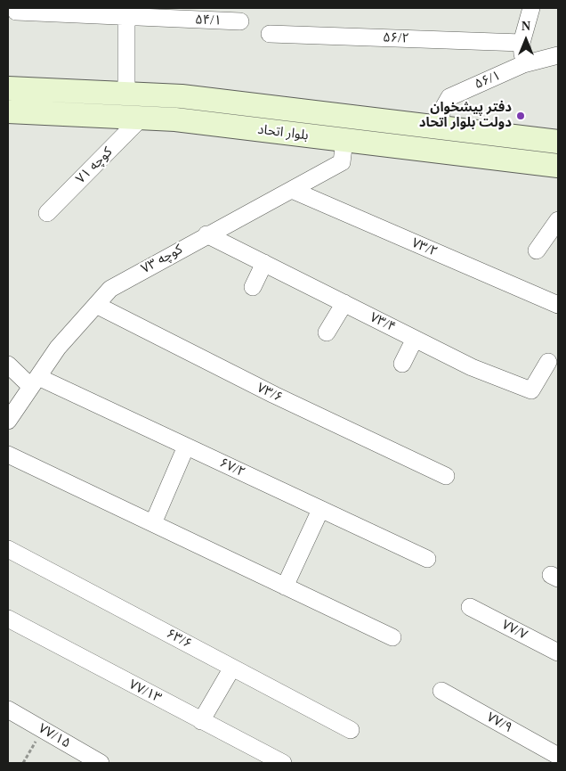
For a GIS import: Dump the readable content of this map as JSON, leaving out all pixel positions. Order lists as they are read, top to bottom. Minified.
{"streets":{"main road":["بلوار اتحاد"],"street":["۵۴/۱","۵۶/۲","۵۶/۱","کوچه ۷۱","۷۳/۲","کوچه ۷۳","۷۳/۴","۷۳/۶","۶۷/۲","۷۷/۷","۶۳/۶","۷۷/۱۳","۷۷/۹","۷۷/۱۵"]},"crossings":[["۵۶/۱","بلوار اتحاد"],["بلوار اتحاد","کوچه ۷۱"],["بلوار اتحاد","کوچه ۷۳"],["۷۳/۲","کوچه ۷۳"],["کوچه ۷۳","۷۳/۴"],["کوچه ۷۳","۷۳/۶"],["کوچه ۷۳","۶۷/۲"]],"places":["دفتر پیشخوان دولت بلوار اتحاد"],"north":"top"}
